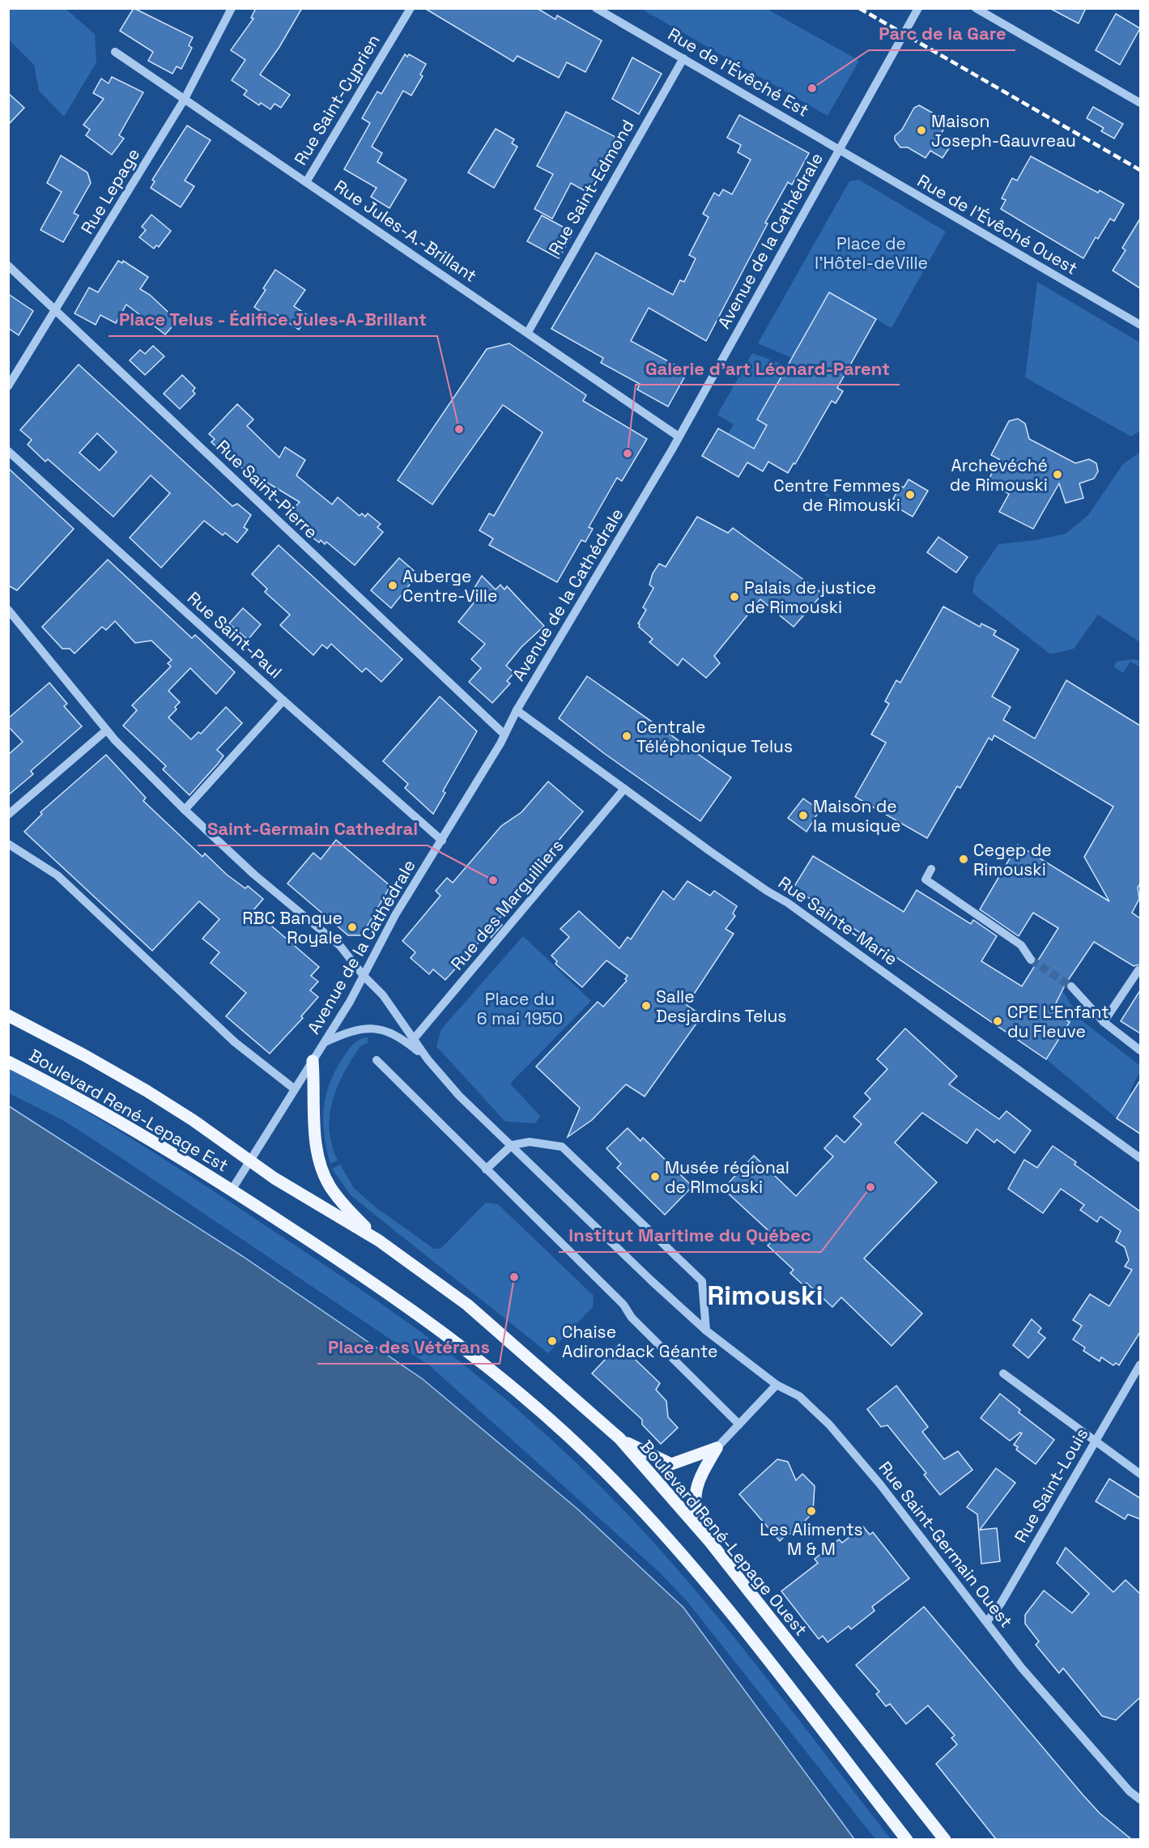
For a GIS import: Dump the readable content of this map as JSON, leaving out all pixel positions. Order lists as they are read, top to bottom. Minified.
{"streets":{"main road":["Boulevard René-Lepage Est","Boulevard René-Lepage Ouest"],"street":["Rue de l'Évêché Est","Rue Saint-Cyprien","Rue Saint-Edmond","Rue Lepage","Rue de l'Évêché Ouest","Rue Jules-A.-Brillant","Avenue de la Cathédrale","Rue Saint-Pierre","Rue Saint-Paul","Rue des Marguilliers","Rue Sainte-Marie","Rue Saint-Louis","Rue Saint-Germain Ouest"]},"crossings":[["Rue de l'Évêché Est","Rue Saint-Edmond"],["Rue de l'Évêché Est","Rue de l'Évêché Ouest"],["Rue de l'Évêché Est","Avenue de la Cathédrale"],["Rue Saint-Cyprien","Rue Jules-A.-Brillant"],["Rue Saint-Edmond","Rue Jules-A.-Brillant"],["Rue Lepage","Rue Jules-A.-Brillant"],["Rue Lepage","Rue Saint-Pierre"],["Rue de l'Évêché Ouest","Avenue de la Cathédrale"],["Rue Jules-A.-Brillant","Avenue de la Cathédrale"],["Avenue de la Cathédrale","Rue Saint-Pierre"],["Avenue de la Cathédrale","Rue Saint-Paul"],["Avenue de la Cathédrale","Rue Sainte-Marie"],["Avenue de la Cathédrale","Boulevard René-Lepage Est"],["Avenue de la Cathédrale","Boulevard René-Lepage Ouest"],["Avenue de la Cathédrale","Rue Saint-Germain Ouest"],["Rue des Marguilliers","Rue Sainte-Marie"],["Rue des Marguilliers","Rue Saint-Germain Ouest"],["Boulevard René-Lepage Est","Boulevard René-Lepage Ouest"],["Rue Saint-Louis","Rue Saint-Germain Ouest"]],"districts":["Rimouski"],"parks":["Place de l'Hôtel-deVille","Place du 6 mai 1950"],"places":["Parc de la Gare","Maison Joseph-Gauvreau","Place Telus - Édifice Jules-A-Brillant","Galerie d'art Léonard-Parent","Archevéché de Rimouski","Centre Femmes de Rimouski","Auberge Centre-Ville","Palais de justice de Rimouski","Centrale Téléphonique Telus","Maison de la musique","Cegep de Rimouski","Saint-Germain Cathedral","RBC Banque Royale","Salle Desjardins Telus","CPE L'Enfant du Fleuve","Musée régional de RImouski","Institut Maritime du Québec","Place des Vétérans","Chaise Adirondack Géante","Les Aliments M & M"]}
